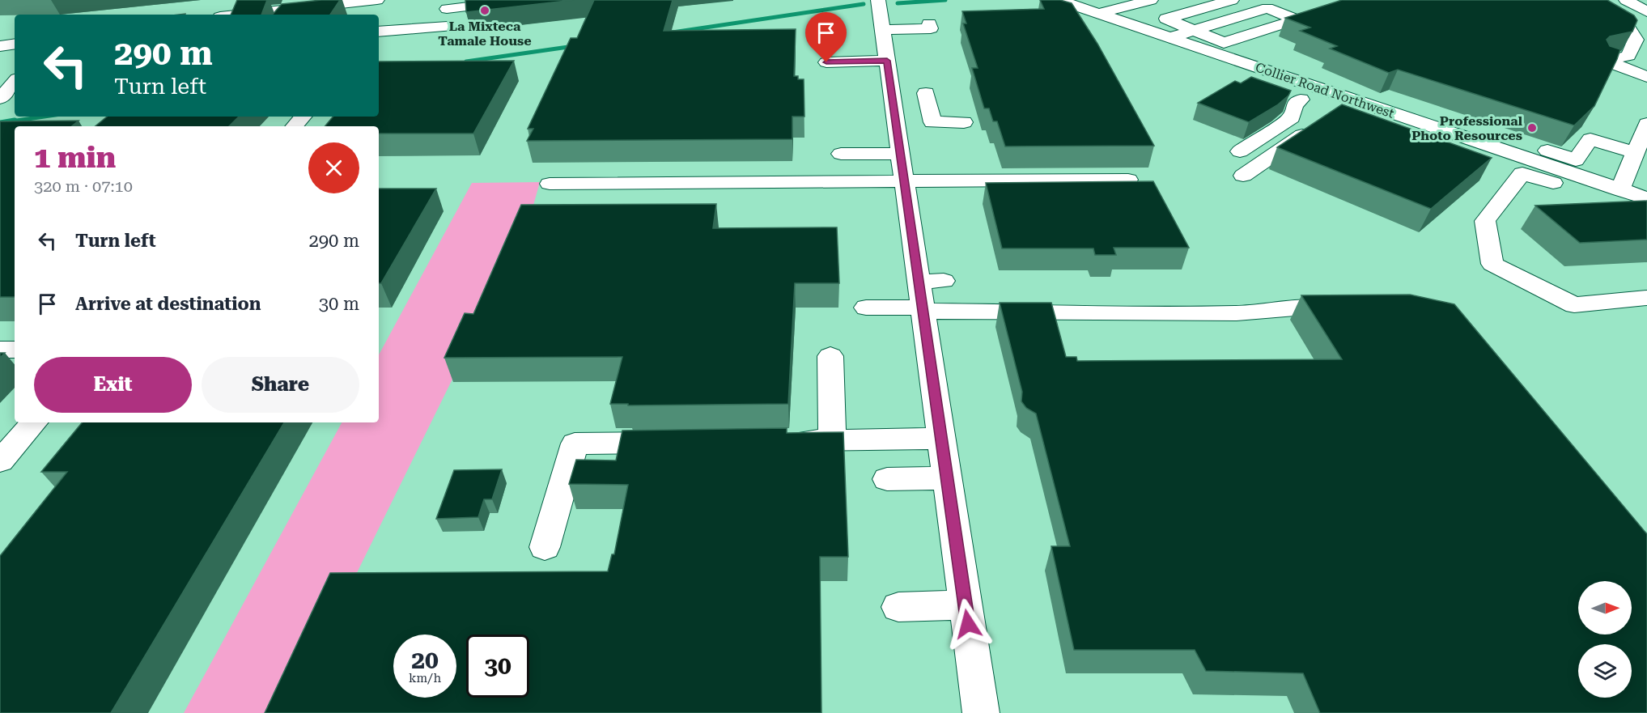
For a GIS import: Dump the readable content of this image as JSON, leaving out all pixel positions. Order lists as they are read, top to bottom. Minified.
{"streets":{"street":["Collier Road Northwest"]},"places":["La Mixteca Tamale House","Professional Photo Resources"],"north":"right","page":{"turn":["290 m","Turn left"],"heading":["1 min","320 m · 07:10"],"list":[{"name":"Turn left","value":"290 m"},{"name":"Arrive at destination","value":"30 m"}],"buttons":["Exit","Share"],"speed":"20 km/h","limit":"30"}}
